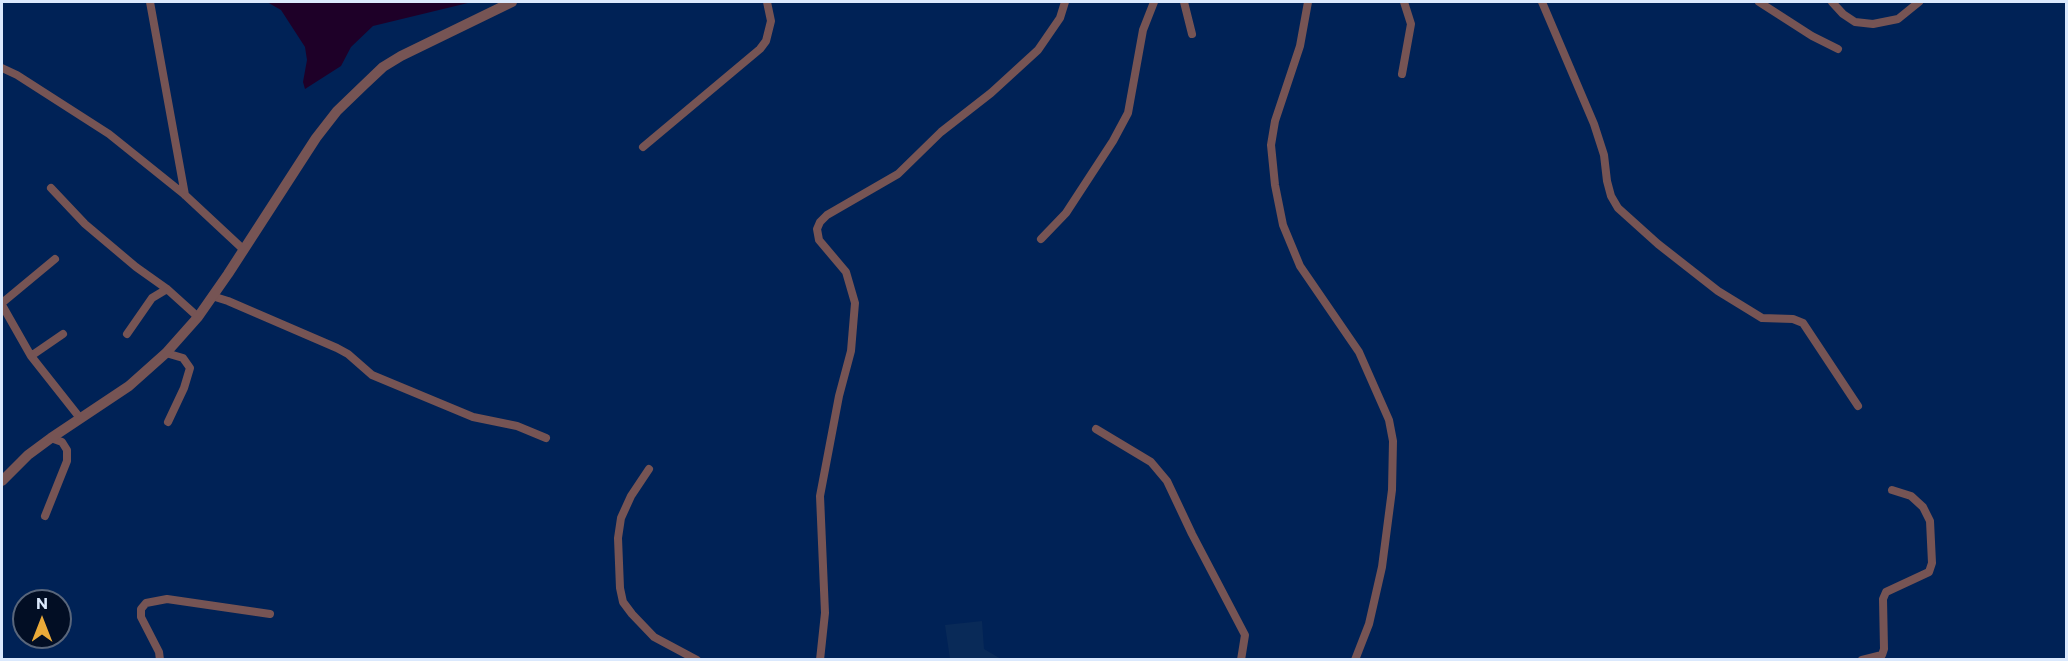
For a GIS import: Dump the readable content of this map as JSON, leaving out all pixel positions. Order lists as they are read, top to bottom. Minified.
{"north":"top"}
